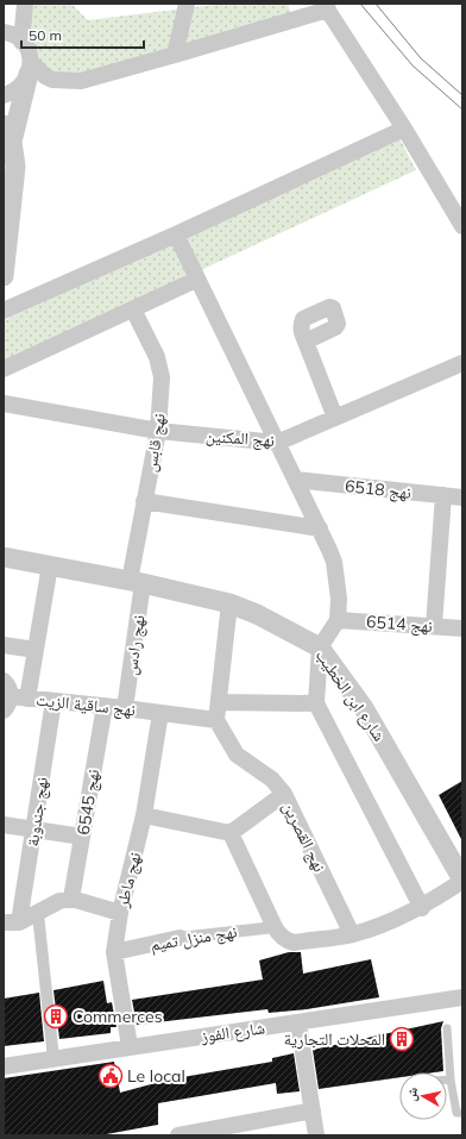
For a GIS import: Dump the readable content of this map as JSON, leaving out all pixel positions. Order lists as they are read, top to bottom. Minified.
{"streets":{"street":["نهج المكنين","نهج قابس","نهج 6518","نهج 6514","نهج رادس","شارع ابن الخطيب","نهج ساقية الزيت","نهج 6545","نهج جندوبة","نهج القصرين","نهج ماطر","نهج منزل تميم","شارع الفوز"]},"crossings":[["نهج المكنين","نهج قابس"],["نهج قابس","نهج رادس"],["نهج قابس","شارع ابن الخطيب"],["نهج رادس","شارع ابن الخطيب"],["نهج رادس","نهج ساقية الزيت"],["نهج ساقية الزيت","نهج 6545"],["نهج ساقية الزيت","نهج جندوبة"],["نهج ساقية الزيت","نهج ماطر"],["نهج ماطر","نهج منزل تميم"],["نهج ماطر","شارع الفوز"]],"places":{"building":["Commerces","المحلات التجارية"],"public building":["Le local"]},"scale_bar":"50 m","north":"left"}
